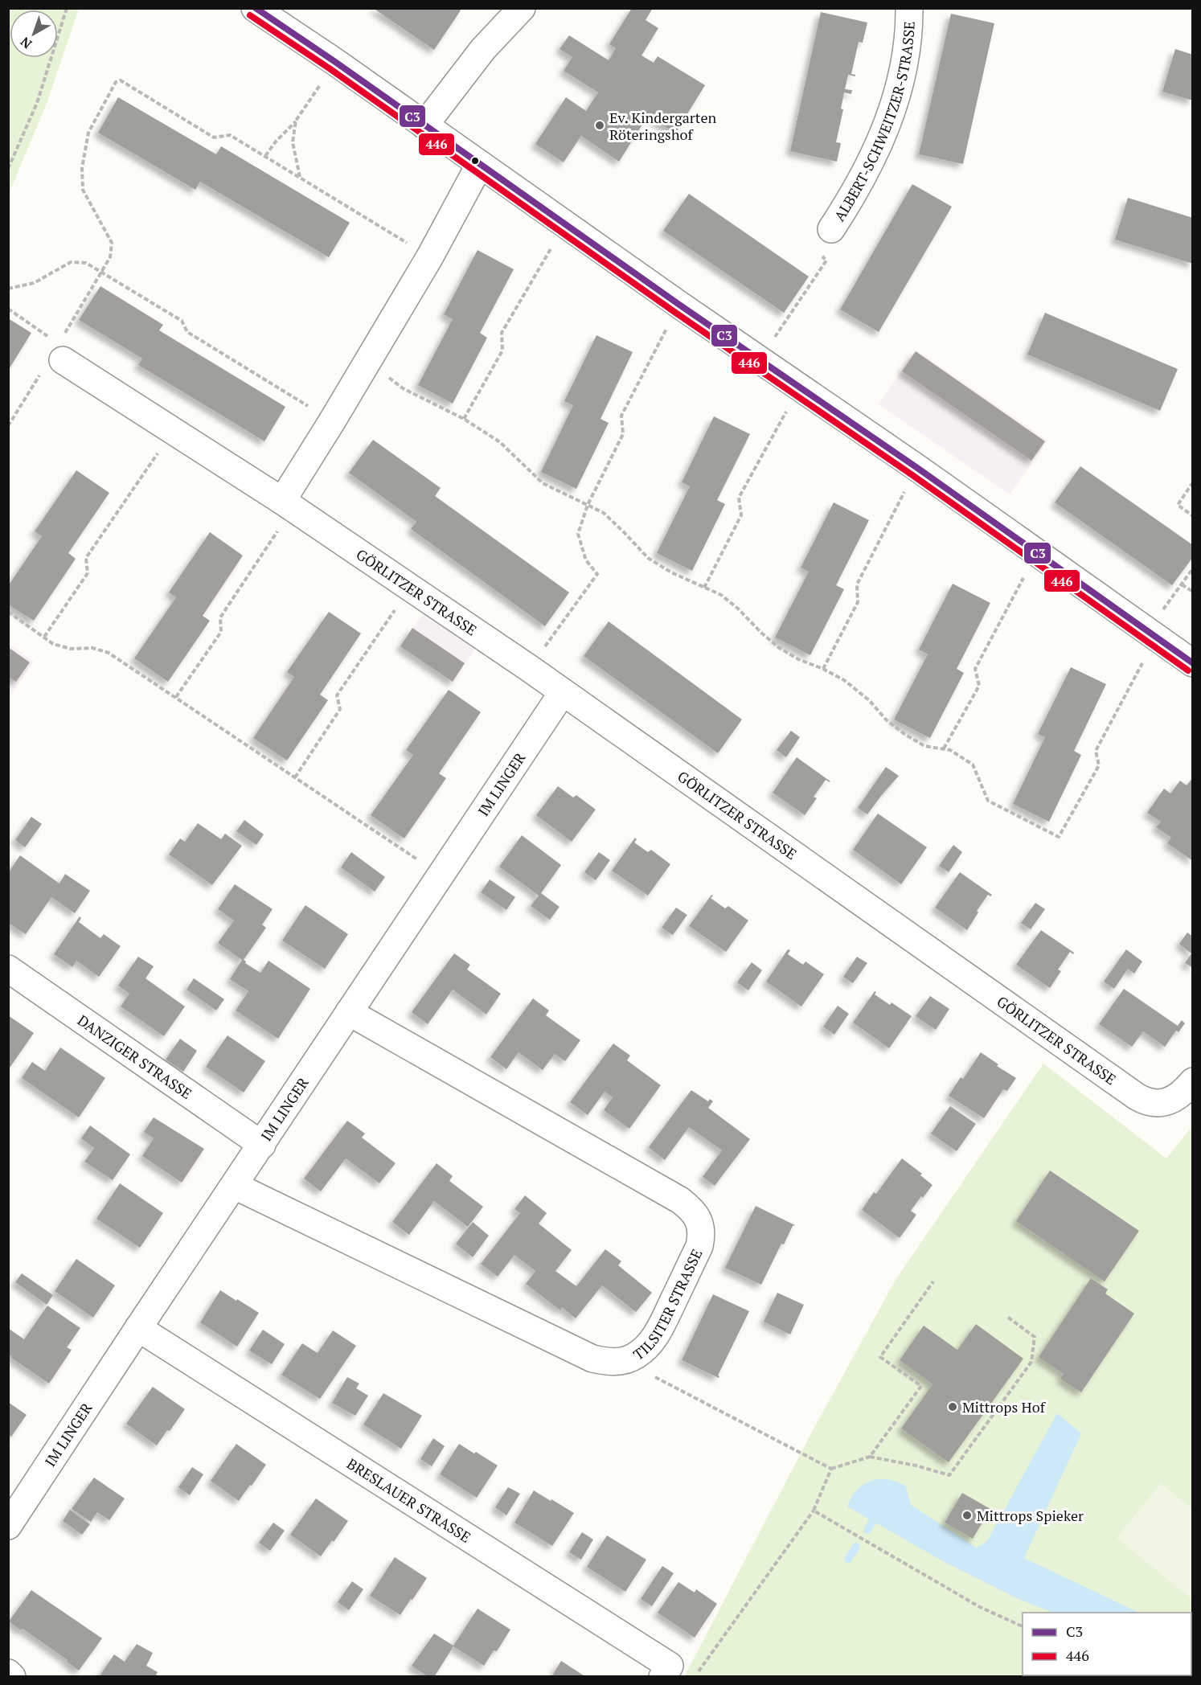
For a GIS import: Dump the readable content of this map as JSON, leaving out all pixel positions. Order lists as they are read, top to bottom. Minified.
{"streets":{"street":["ALBERT-SCHWEITZER-STRASSE","GÖRLITZER STRASSE","IM LINGER","DANZIGER STRASSE","TILSITER STRASSE","BRESLAUER STRASSE"]},"crossings":[["GÖRLITZER STRASSE","IM LINGER"],["IM LINGER","DANZIGER STRASSE"],["IM LINGER","TILSITER STRASSE"],["IM LINGER","BRESLAUER STRASSE"]],"places":["Ev. Kindergarten Röteringshof","Mittrops Hof","Mittrops Spieker"],"lines":["transit line C3","transit line 446"],"legend":["C3","446"],"north":"bottom left"}
